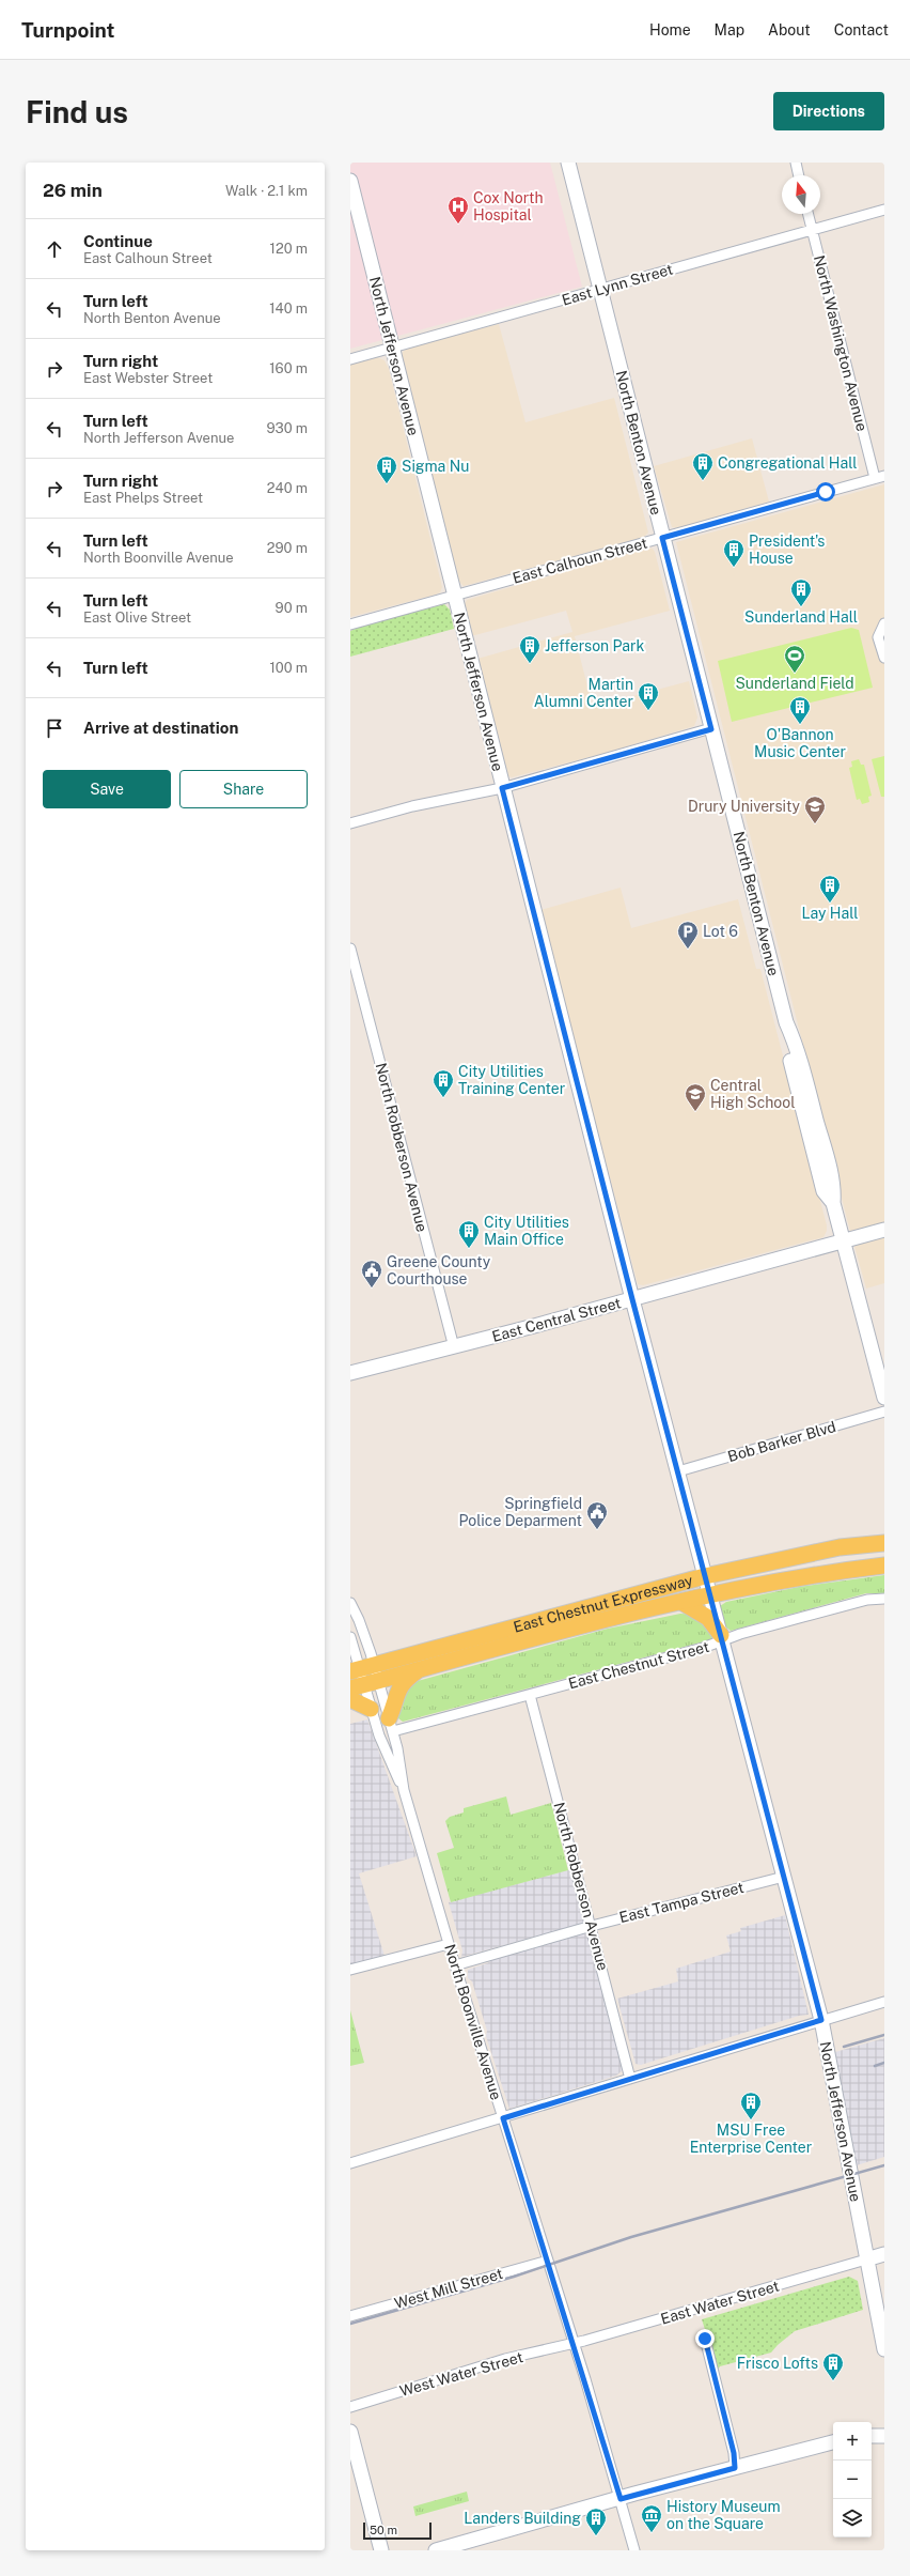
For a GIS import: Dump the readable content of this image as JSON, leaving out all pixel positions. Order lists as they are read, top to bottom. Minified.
{"streets":{"main road":["North Jefferson Avenue","North Benton Avenue","East Central Street","East Chestnut Expressway"],"street":["East Lynn Street","North Washington Avenue","East Calhoun Street","North Robberson Avenue","Bob Barker Blvd","East Chestnut Street","East Tampa Street","North Boonville Avenue","West Mill Street","East Water Street","West Water Street"]},"crossings":[["East Lynn Street","North Washington Avenue"],["East Lynn Street","North Jefferson Avenue"],["East Lynn Street","North Benton Avenue"],["North Washington Avenue","East Calhoun Street"],["North Jefferson Avenue","East Calhoun Street"],["North Jefferson Avenue","East Central Street"],["North Jefferson Avenue","Bob Barker Blvd"],["North Jefferson Avenue","East Chestnut Expressway"],["North Jefferson Avenue","East Chestnut Street"],["North Jefferson Avenue","East Tampa Street"],["North Jefferson Avenue","East Water Street"],["North Benton Avenue","East Calhoun Street"],["North Benton Avenue","East Central Street"],["North Robberson Avenue","East Central Street"],["North Robberson Avenue","East Chestnut Street"],["North Robberson Avenue","East Tampa Street"],["East Chestnut Expressway","North Boonville Avenue"],["East Chestnut Street","North Boonville Avenue"],["East Tampa Street","North Boonville Avenue"],["North Boonville Avenue","West Mill Street"],["North Boonville Avenue","East Water Street"],["North Boonville Avenue","West Water Street"],["East Water Street","West Water Street"]],"places":{"hospital":["Cox North Hospital"],"building":["Congregational Hall","Sigma Nu","President's House","Sunderland Hall","Jefferson Park","Martin Alumni Center","O'Bannon Music Center","Lay Hall","City Utilities Training Center","City Utilities Main Office","MSU Free Enterprise Center","Frisco Lofts","Landers Building"],"sports":["Sunderland Field"],"school or university":["Drury University","Central High School"],"parking":["Lot 6"],"public building":["Greene County Courthouse","Springfield Police Deparment"],"museum":["History Museum on the Square"]},"scale_bar":"50 m","north":"top","page":{"header":"Turnpoint","nav":["Home","Map","About","Contact"],"buttons":["Directions",["Save","Share"]],"title":"Find us","heading":["26 min","Walk · 2.1 km"],"list":[["Continue","East Calhoun Street","120 m"],["Turn left","North Benton Avenue","140 m"],["Turn right","East Webster Street","160 m"],["Turn left","North Jefferson Avenue","930 m"],["Turn right","East Phelps Street","240 m"],["Turn left","North Boonville Avenue","290 m"],["Turn left","East Olive Street","90 m"],["Turn left","100 m"],"Arrive at destination"],"map_buttons":["+","−"],"scale":"50 m"}}
